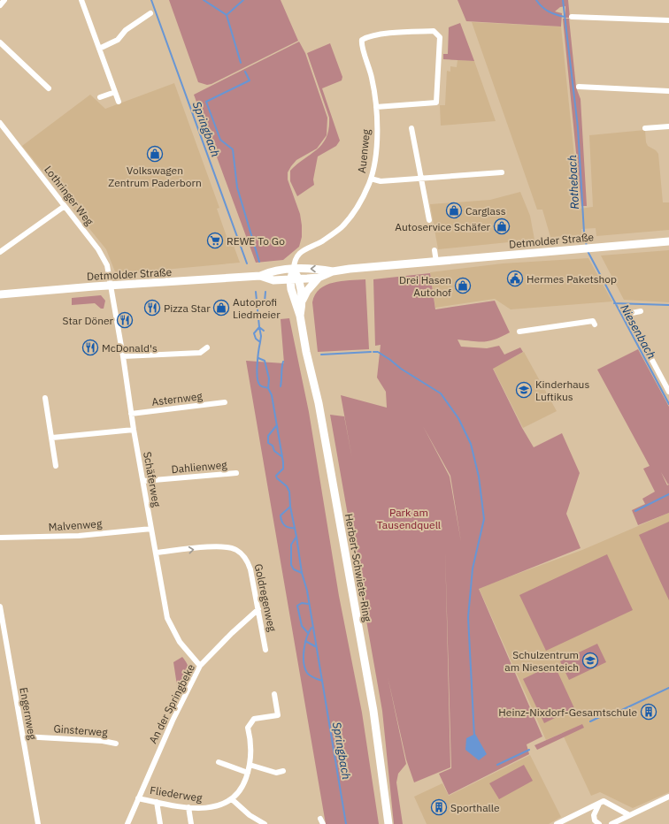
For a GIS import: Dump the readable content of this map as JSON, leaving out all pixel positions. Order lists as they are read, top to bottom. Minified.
{"streets":{"main road":["Detmolder Straße","Herbert-Schwiete-Ring"],"street":["Auenweg","Lothringer Weg","Asternweg","Dahlienweg","Schäferweg","Malvenweg","Goldregenweg","An der Springbeke","Engernweg","Ginsterweg","Fliederweg"]},"crossings":[["Auenweg","Detmolder Straße"],["Auenweg","Herbert-Schwiete-Ring"],["Lothringer Weg","Detmolder Straße"],["Lothringer Weg","Schäferweg"],["Detmolder Straße","Schäferweg"],["Detmolder Straße","Herbert-Schwiete-Ring"],["Asternweg","Schäferweg"],["Dahlienweg","Schäferweg"],["Schäferweg","Malvenweg"],["Schäferweg","Goldregenweg"],["Schäferweg","An der Springbeke"],["Goldregenweg","An der Springbeke"],["An der Springbeke","Fliederweg"],["Engernweg","Ginsterweg"]],"water":["Springbach","Rothebach","Niesenbach"],"parks":["Park am Tausendquell"],"places":{"shop":["Volkswagen Zentrum Paderborn","Carglass","Autoservice Schäfer","Drei Hasen Autohof","Autoprofi Liedmeier"],"supermarket":["REWE To Go"],"public building":["Hermes Paketshop"],"restaurant":["Pizza Star","Star Döner","McDonald's"],"school or university":["Kinderhaus Luftikus","Schulzentrum am Niesenteich"],"building":["Heinz-Nixdorf-Gesamtschule","Sporthalle"]}}
